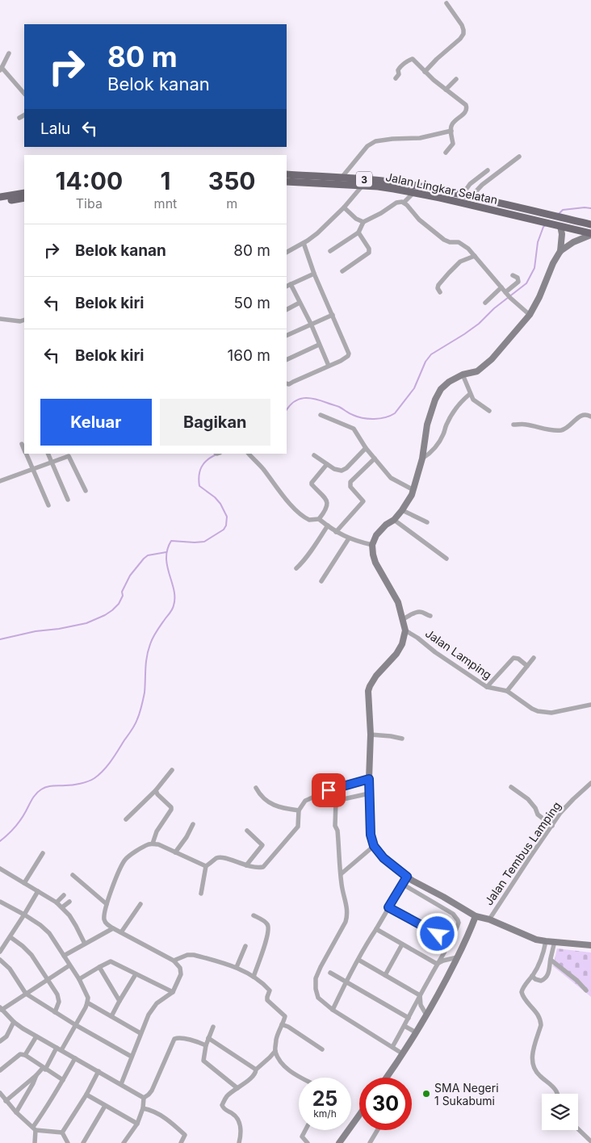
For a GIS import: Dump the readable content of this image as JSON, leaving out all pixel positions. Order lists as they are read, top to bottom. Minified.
{"streets":{"main road":["3","Jalan Lingkar Selatan"],"street":["Jalan Lamping","Jalan Tembus Lamping"]},"places":["SMA Negeri 1 Sukabumi"],"page":{"turn":["80 m","Belok kanan"],"then":"Lalu","eta":["14:00","Tiba","1","mnt","350","m"],"list":[{"name":"Belok kanan","value":"80 m"},{"name":"Belok kiri","value":"50 m"},{"name":"Belok kiri","value":"160 m"}],"buttons":["Keluar","Bagikan"],"speed":"25 km/h","limit":"30"}}
